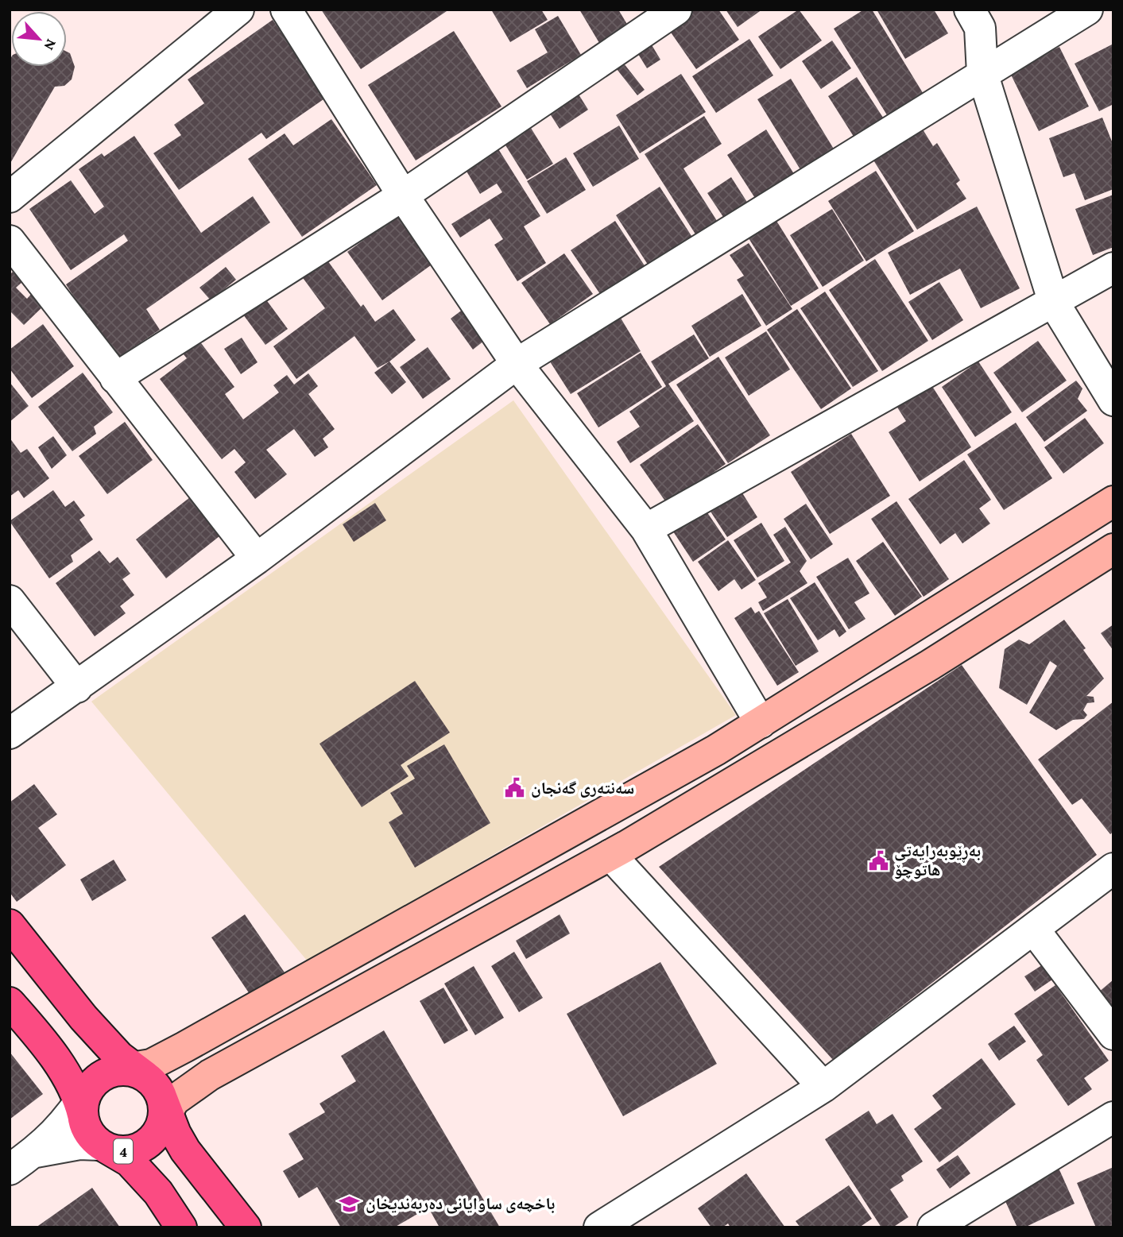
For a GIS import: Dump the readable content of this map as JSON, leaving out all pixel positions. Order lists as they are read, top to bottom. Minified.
{"streets":{"highway":["4"]},"places":{"public building":["سەنتەری گەنجان","بەڕێوبەرایەتی هاتوچۆ"],"school or university":["باخچەی ساوایانی دەربەندیخان"]},"north":"bottom right"}
